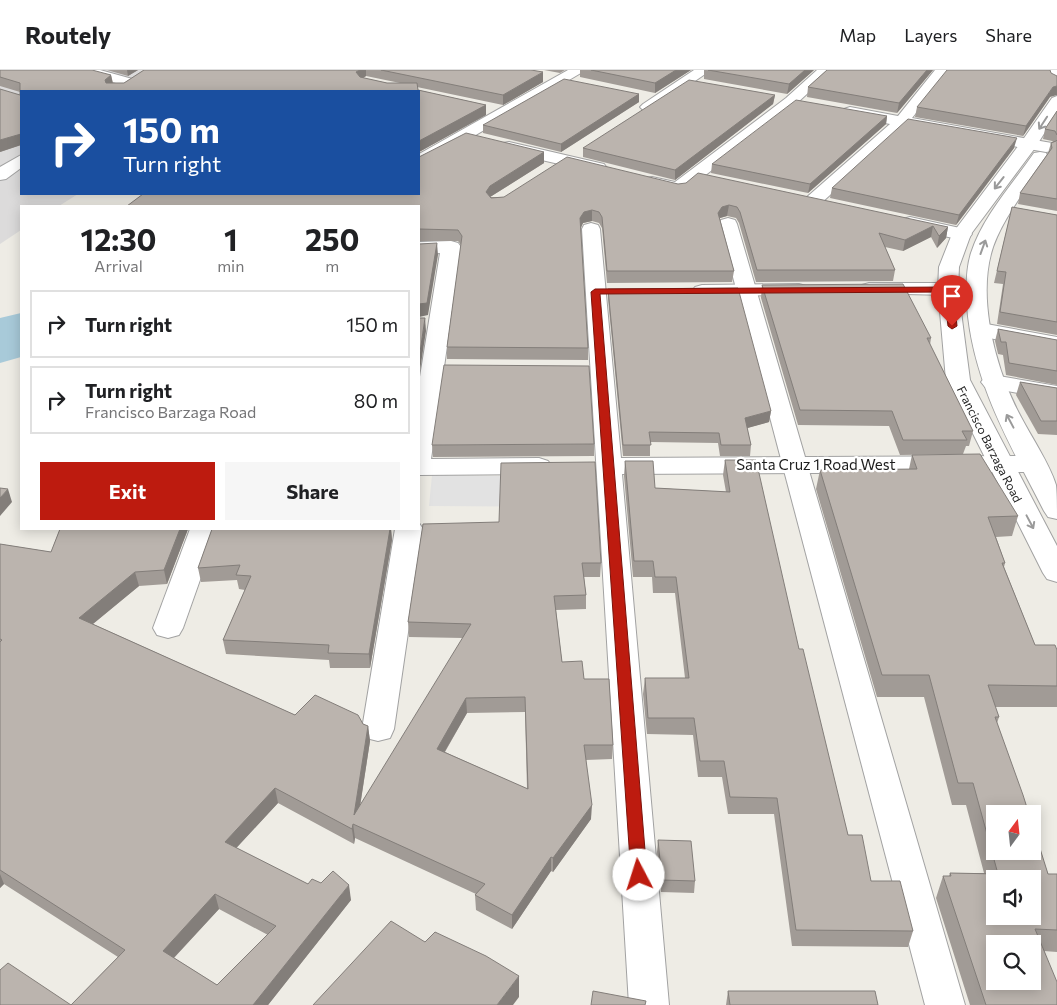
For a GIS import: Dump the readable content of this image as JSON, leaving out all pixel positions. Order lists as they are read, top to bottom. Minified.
{"streets":{"street":["Francisco Barzaga Road","Santa Cruz 1 Road West"]},"crossings":[["Francisco Barzaga Road","Santa Cruz 1 Road West"]],"north":"top","page":{"header":"Routely","nav":["Map","Layers","Share"],"turn":["150 m","Turn right"],"eta":["12:30","Arrival","1","min","250","m"],"list":[{"name":"Turn right","value":"150 m"},{"name":"Turn right","note":"Francisco Barzaga Road","value":"80 m"}],"buttons":["Exit","Share"]}}
